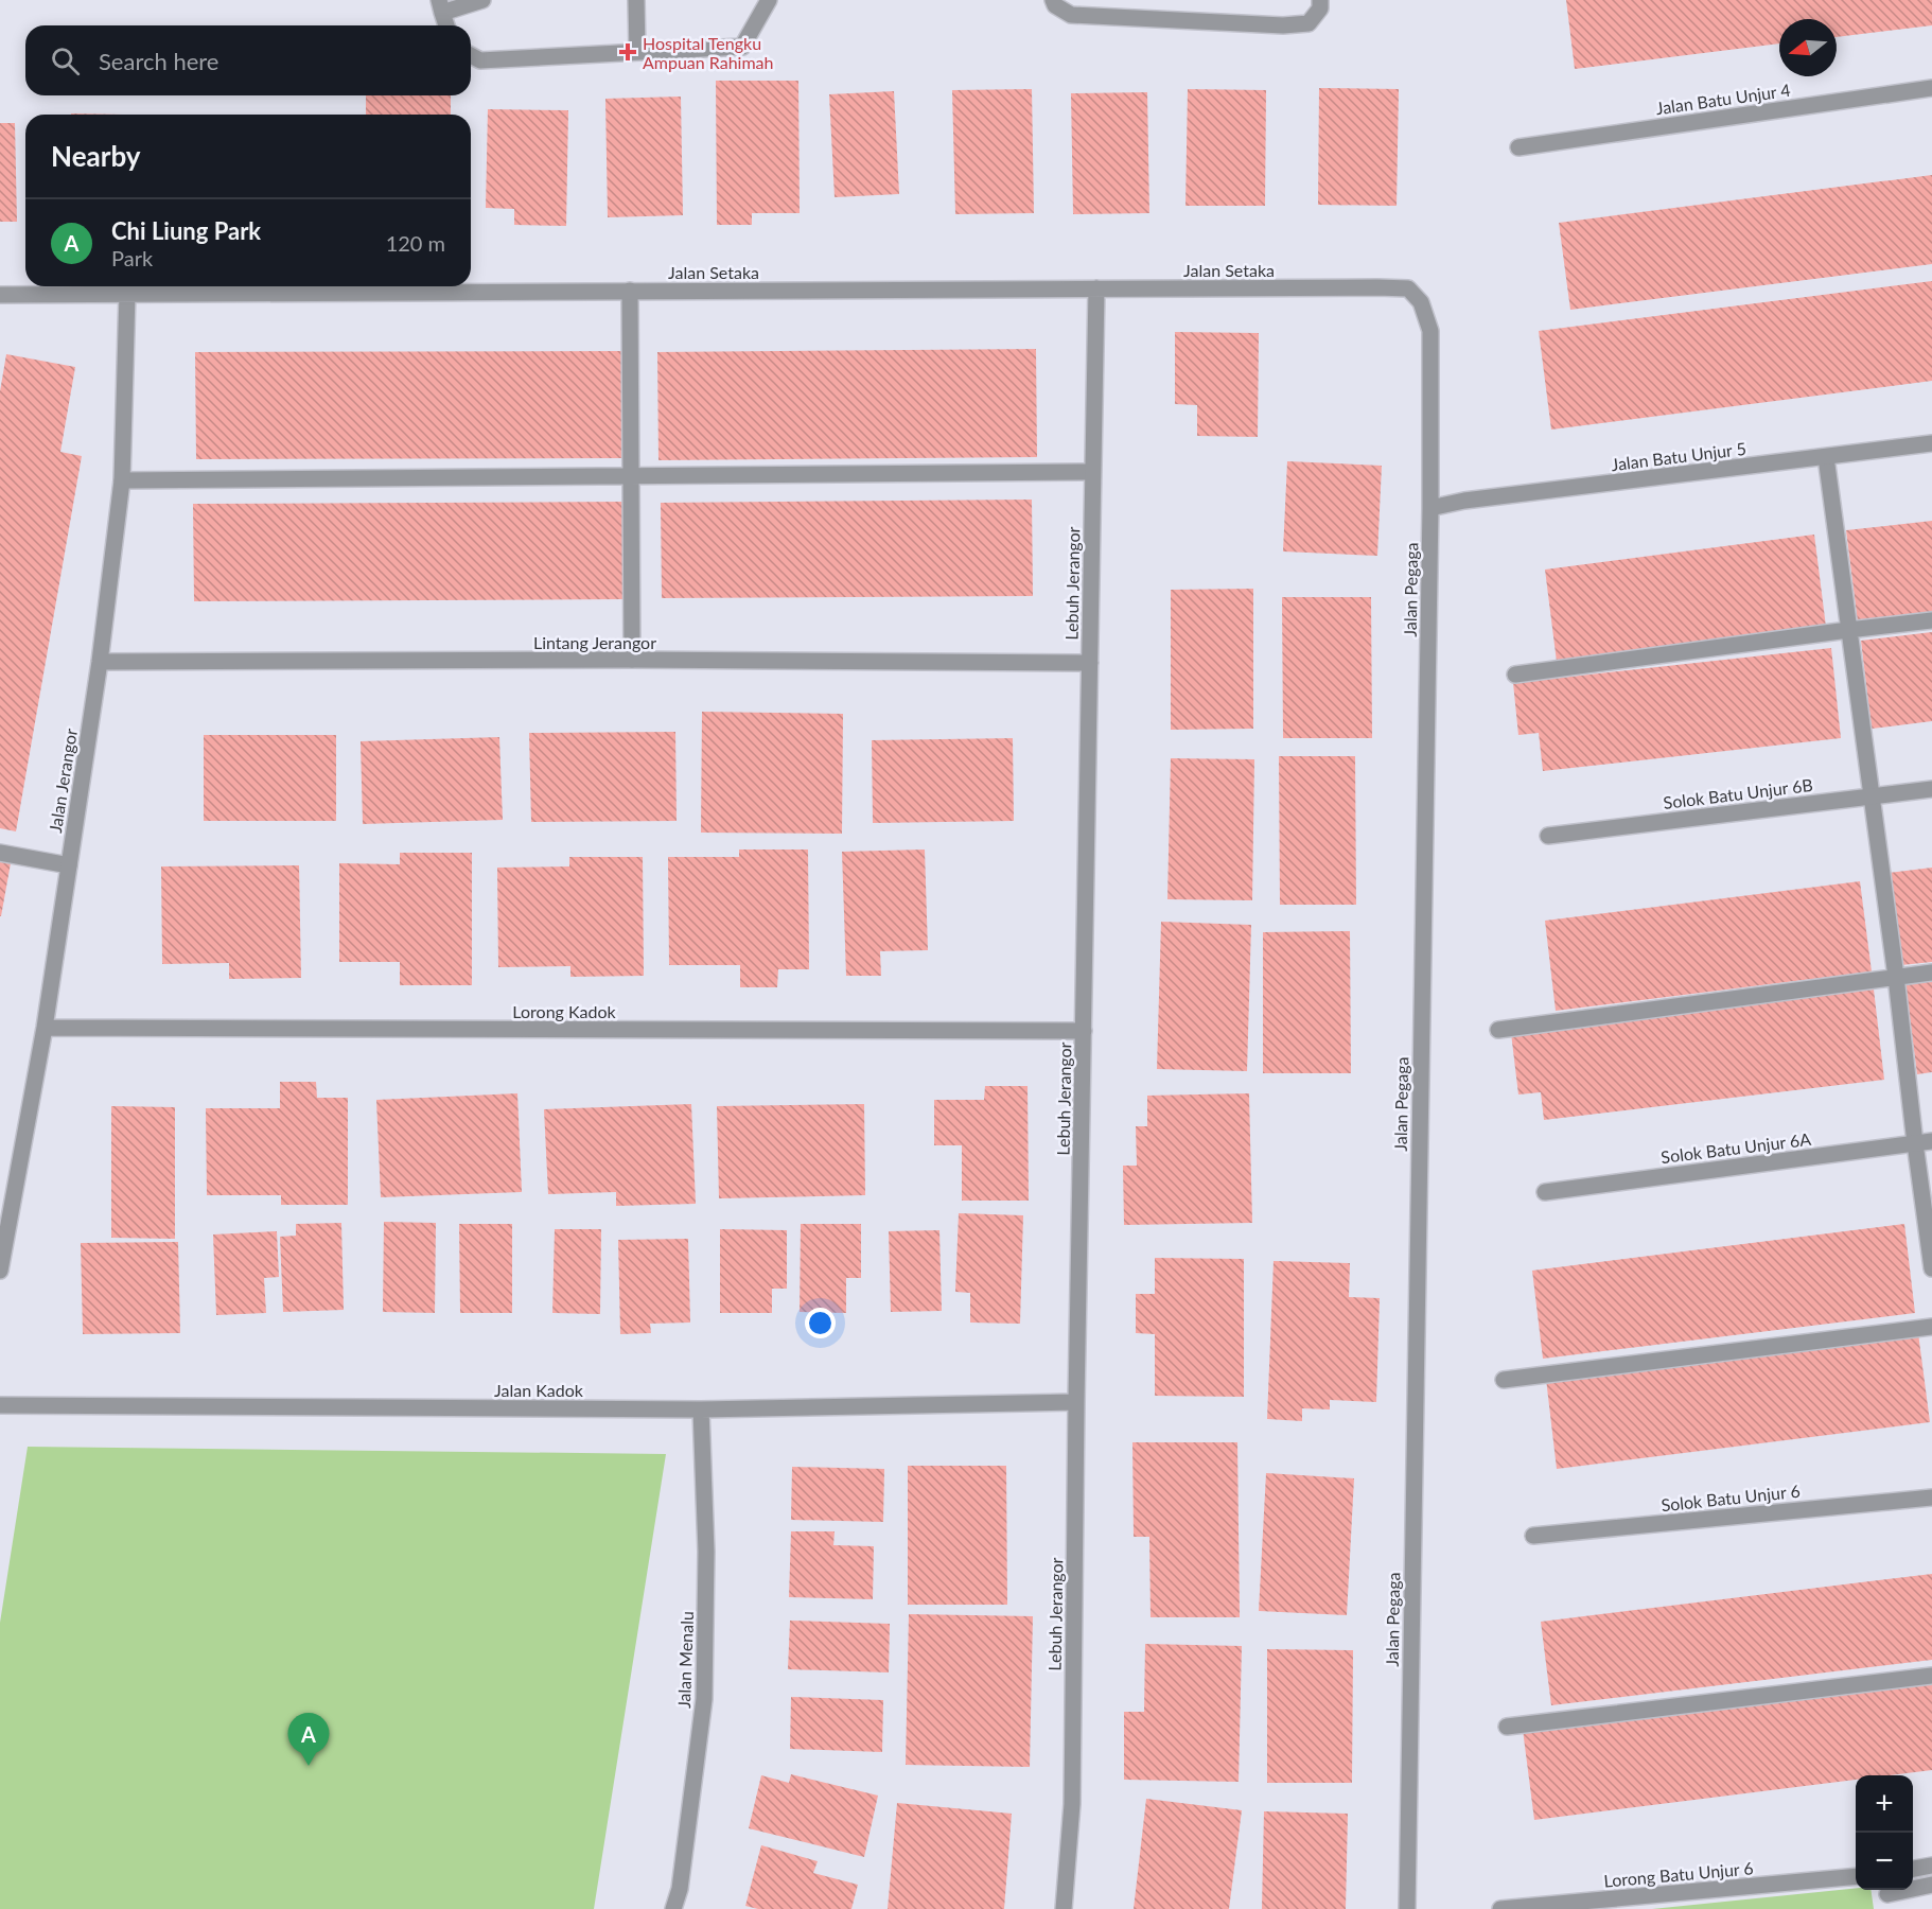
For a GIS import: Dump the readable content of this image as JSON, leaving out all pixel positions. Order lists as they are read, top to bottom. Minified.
{"streets":{"street":["Jalan Batu Unjur 4","Jalan Setaka","Jalan Batu Unjur 5","Lebuh Jerangor","Jalan Pegaga","Lintang Jerangor","Jalan Jerangor","Solok Batu Unjur 6B","Lorong Kadok","Solok Batu Unjur 6A","Jalan Kadok","Solok Batu Unjur 6","Jalan Menalu","Lorong Batu Unjur 6"]},"crossings":[["Jalan Setaka","Lebuh Jerangor"],["Jalan Setaka","Jalan Pegaga"],["Jalan Setaka","Jalan Jerangor"],["Jalan Batu Unjur 5","Jalan Pegaga"],["Lebuh Jerangor","Lintang Jerangor"],["Lebuh Jerangor","Lorong Kadok"],["Lebuh Jerangor","Jalan Kadok"],["Lintang Jerangor","Jalan Jerangor"],["Jalan Jerangor","Lorong Kadok"],["Jalan Kadok","Jalan Menalu"]],"places":{"health":["Hospital Tengku Ampuan Rahimah"]},"north":"left","page":{"search":"Search here","heading":"Nearby","list":[{"mark":"A","name":"Chi Liung Park","note":"Park","value":"120 m"}],"pins":"A","map_buttons":["+","−"]}}
